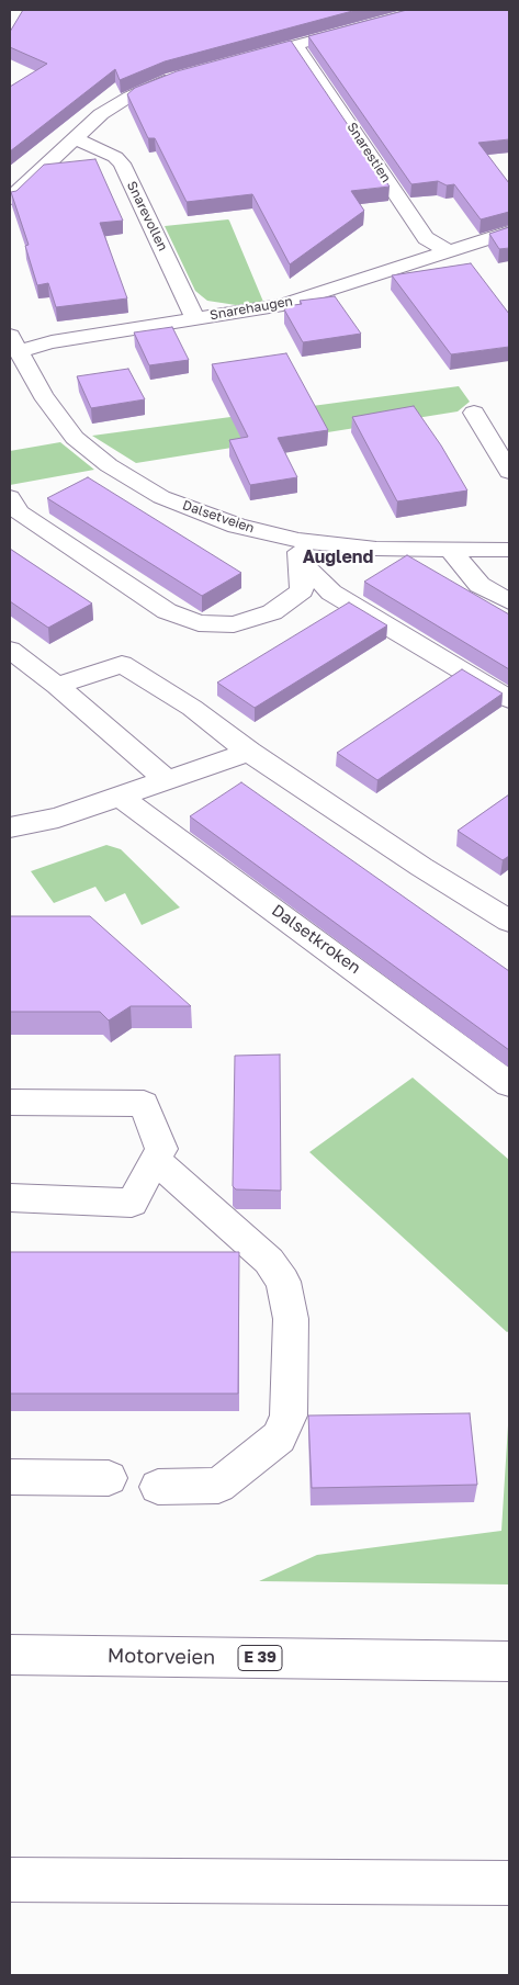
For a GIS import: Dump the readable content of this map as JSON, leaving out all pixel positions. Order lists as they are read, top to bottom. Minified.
{"streets":{"main road":["Snarestien","Snarevollen","Snarehaugen","Dalsetveien","Dalsetkroken","Motorveien","E 39"]},"crossings":[["Snarestien","Snarehaugen"],["Snarevollen","Snarehaugen"],["Snarehaugen","Dalsetveien"]],"districts":["Auglend"]}
